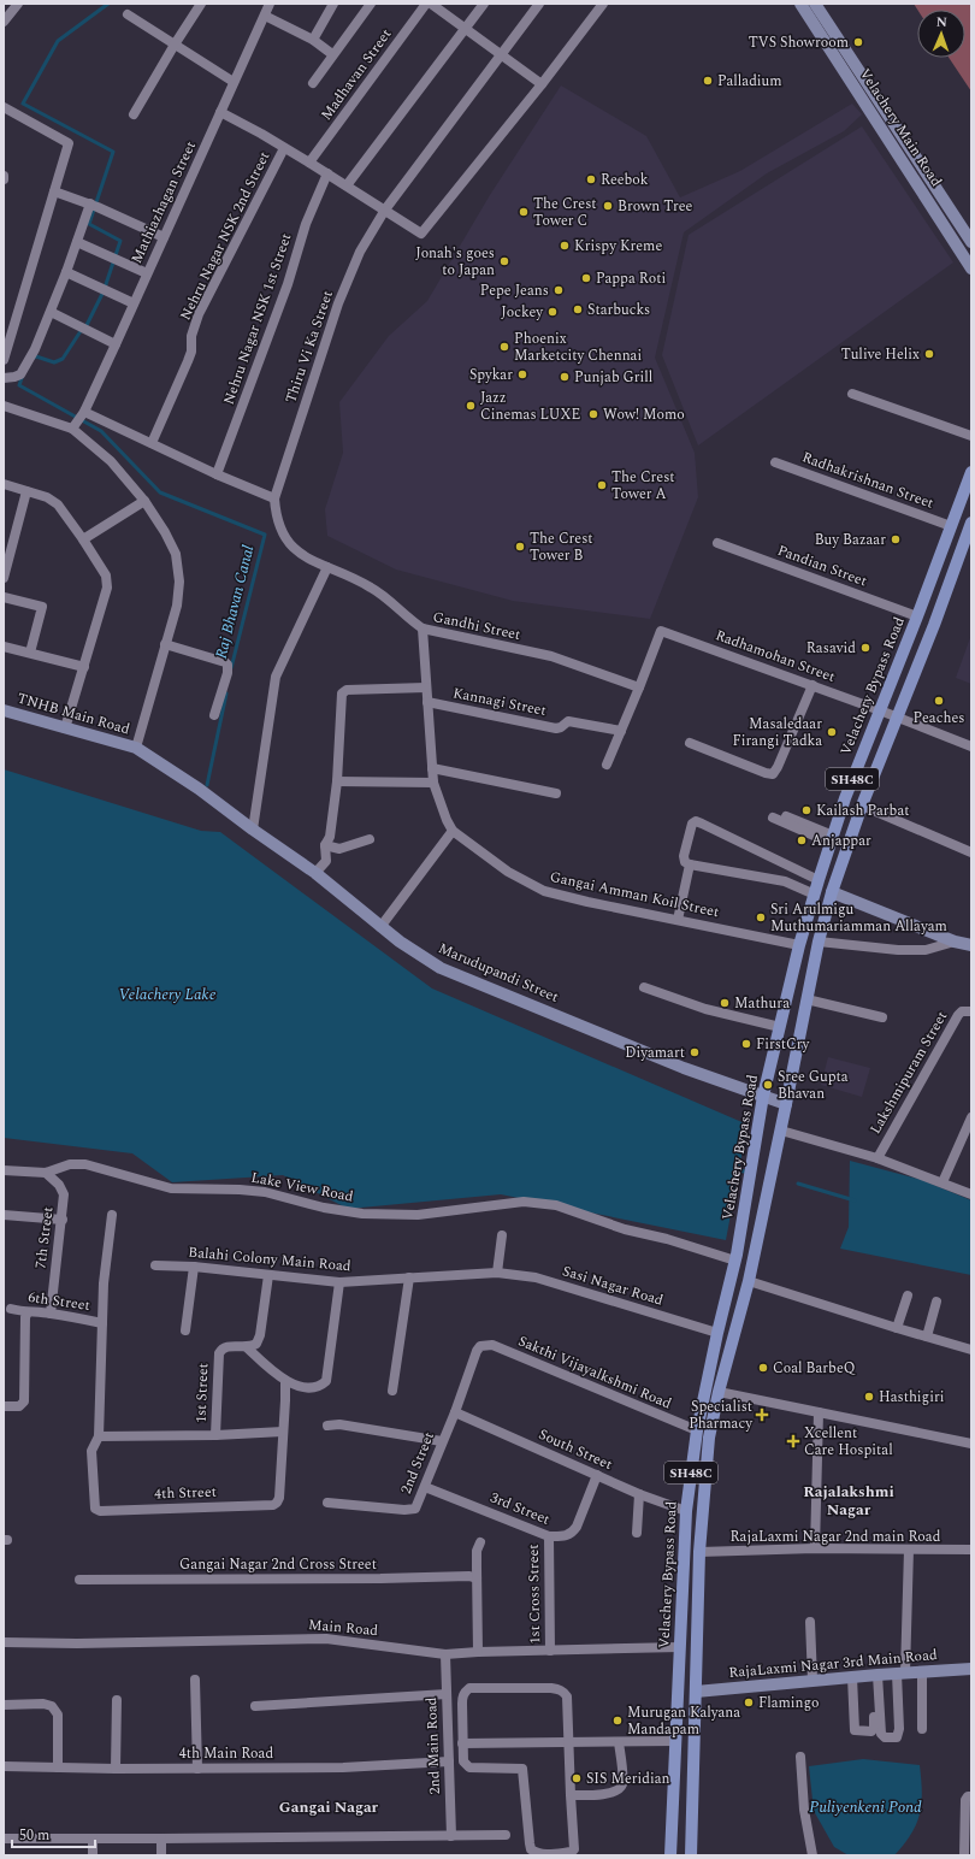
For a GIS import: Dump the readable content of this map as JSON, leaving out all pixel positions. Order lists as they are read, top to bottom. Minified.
{"streets":{"main road":["Velachery Bypass Road","SH48C"],"street":["Madhavan Street","Velachery Main Road","Mathiazhagan Street","Nehru Nagar NSK 2nd Street","Nehru Nagar NSK 1st Street","Thiru Vi Ka Street","Radhakrishnan Street","Pandian Street","Gandhi Street","Radhamohan Street","Kannagi Street","TNHB Main Road","Gangai Amman Koil Street","Marudupandi Street","Lakshmipuram Street","Lake View Road","7th Street","Balahi Colony Main Road","Sasi Nagar Road","6th Street","Sakthi Vijayalkshmi Road","1st Street","South Street","2nd Street","4th Street","3rd Street","RajaLaxmi Nagar 2nd main Road","Gangai Nagar 2nd Cross Street","1st Cross Street","Main Road","RajaLaxmi Nagar 3rd Main Road","2nd Main Road","4th Main Road"]},"crossings":[["Thiru Vi Ka Street","Gandhi Street"],["Radhakrishnan Street","Velachery Bypass Road"],["Pandian Street","Velachery Bypass Road"],["Gandhi Street","Radhamohan Street"],["Gandhi Street","Gangai Amman Koil Street"],["Radhamohan Street","Velachery Bypass Road"],["Velachery Bypass Road","Gangai Amman Koil Street"],["Velachery Bypass Road","Marudupandi Street"],["Velachery Bypass Road","Lake View Road"],["Velachery Bypass Road","Sasi Nagar Road"],["Velachery Bypass Road","Sakthi Vijayalkshmi Road"],["Velachery Bypass Road","South Street"],["Velachery Bypass Road","RajaLaxmi Nagar 2nd main Road"],["Velachery Bypass Road","Main Road"],["Velachery Bypass Road","RajaLaxmi Nagar 3rd Main Road"],["Kannagi Street","Gangai Amman Koil Street"],["TNHB Main Road","Marudupandi Street"],["Lake View Road","7th Street"],["7th Street","6th Street"],["Balahi Colony Main Road","Sasi Nagar Road"],["Sakthi Vijayalkshmi Road","2nd Street"],["South Street","2nd Street"],["South Street","3rd Street"],["2nd Street","3rd Street"],["3rd Street","1st Cross Street"],["1st Cross Street","Main Road"],["Main Road","2nd Main Road"],["2nd Main Road","4th Main Road"]],"districts":["Rajalakshmi Nagar","Gangai Nagar"],"water":["Raj Bhavan Canal","Velachery Lake","Puliyenkeni Pond"],"places":{"other":["TVS Showroom","Palladium","Reebok","Brown Tree","The Crest Tower C","Krispy Kreme","Jonah's goes to Japan","Pappa Roti","Pepe Jeans","Starbucks","Jockey","Phoenix Marketcity Chennai","Tulive Helix","Spykar","Punjab Grill","Jazz Cinemas LUXE","Wow! Momo","The Crest Tower A","Buy Bazaar","The Crest Tower B","Rasavid","Peaches","Masaledaar Firangi Tadka","Kailash Parbat","Anjappar","Sri Arulmigu Muthumariamman Allayam","Mathura","FirstCry","Diyamart","Sree Gupta Bhavan","Coal BarbeQ","Hasthigiri","Flamingo","Murugan Kalyana Mandapam","SIS Meridian"],"health":["Specialist Pharmacy","Xcellent Care Hospital"]},"scale_bar":"50 m","north":"top"}
